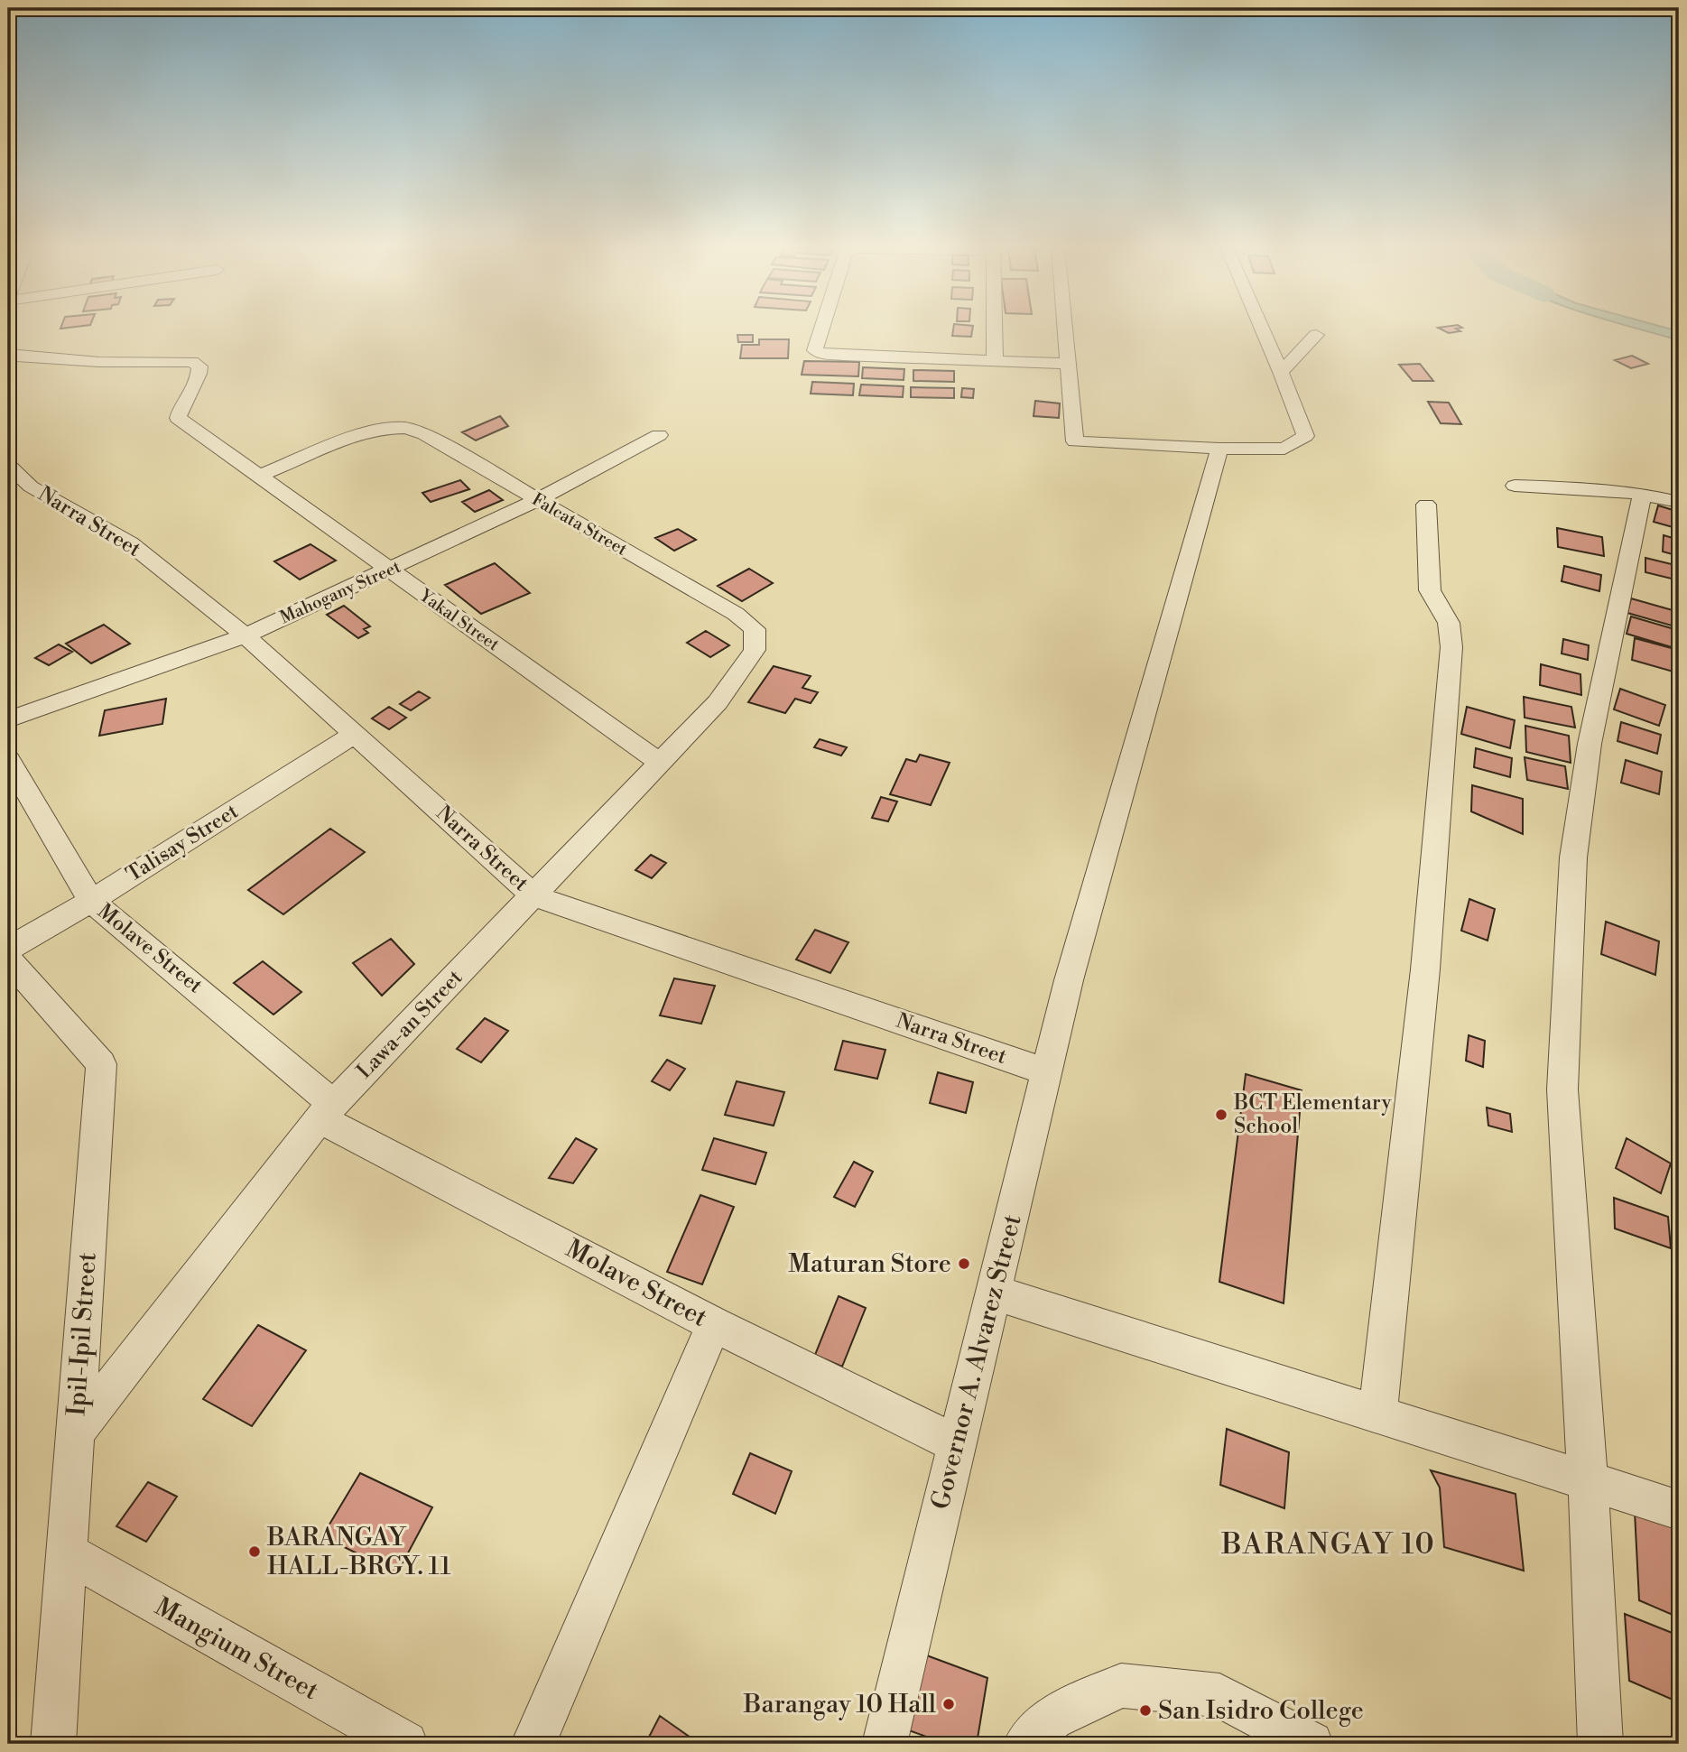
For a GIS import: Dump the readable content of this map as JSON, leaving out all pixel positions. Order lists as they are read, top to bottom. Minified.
{"streets":{"street":["Narra Street","Falcata Street","Mahogany Street","Yakal Street","Talisay Street","Molave Street","Lawa-an Street","Ipil-Ipil Street","Governor A. Alvarez Street","Mangium Street"]},"crossings":[["Narra Street","Mahogany Street"],["Narra Street","Talisay Street"],["Narra Street","Lawa-an Street"],["Narra Street","Governor A. Alvarez Street"],["Falcata Street","Mahogany Street"],["Falcata Street","Yakal Street"],["Falcata Street","Lawa-an Street"],["Mahogany Street","Yakal Street"],["Yakal Street","Lawa-an Street"],["Talisay Street","Molave Street"],["Molave Street","Lawa-an Street"],["Molave Street","Governor A. Alvarez Street"],["Lawa-an Street","Ipil-Ipil Street"],["Ipil-Ipil Street","Mangium Street"]],"districts":["BARANGAY 10"],"places":["BCT Elementary School","Maturan Store","BARANGAY HALL-BRGY. 11","Barangay 10 Hall","San Isidro College"]}
